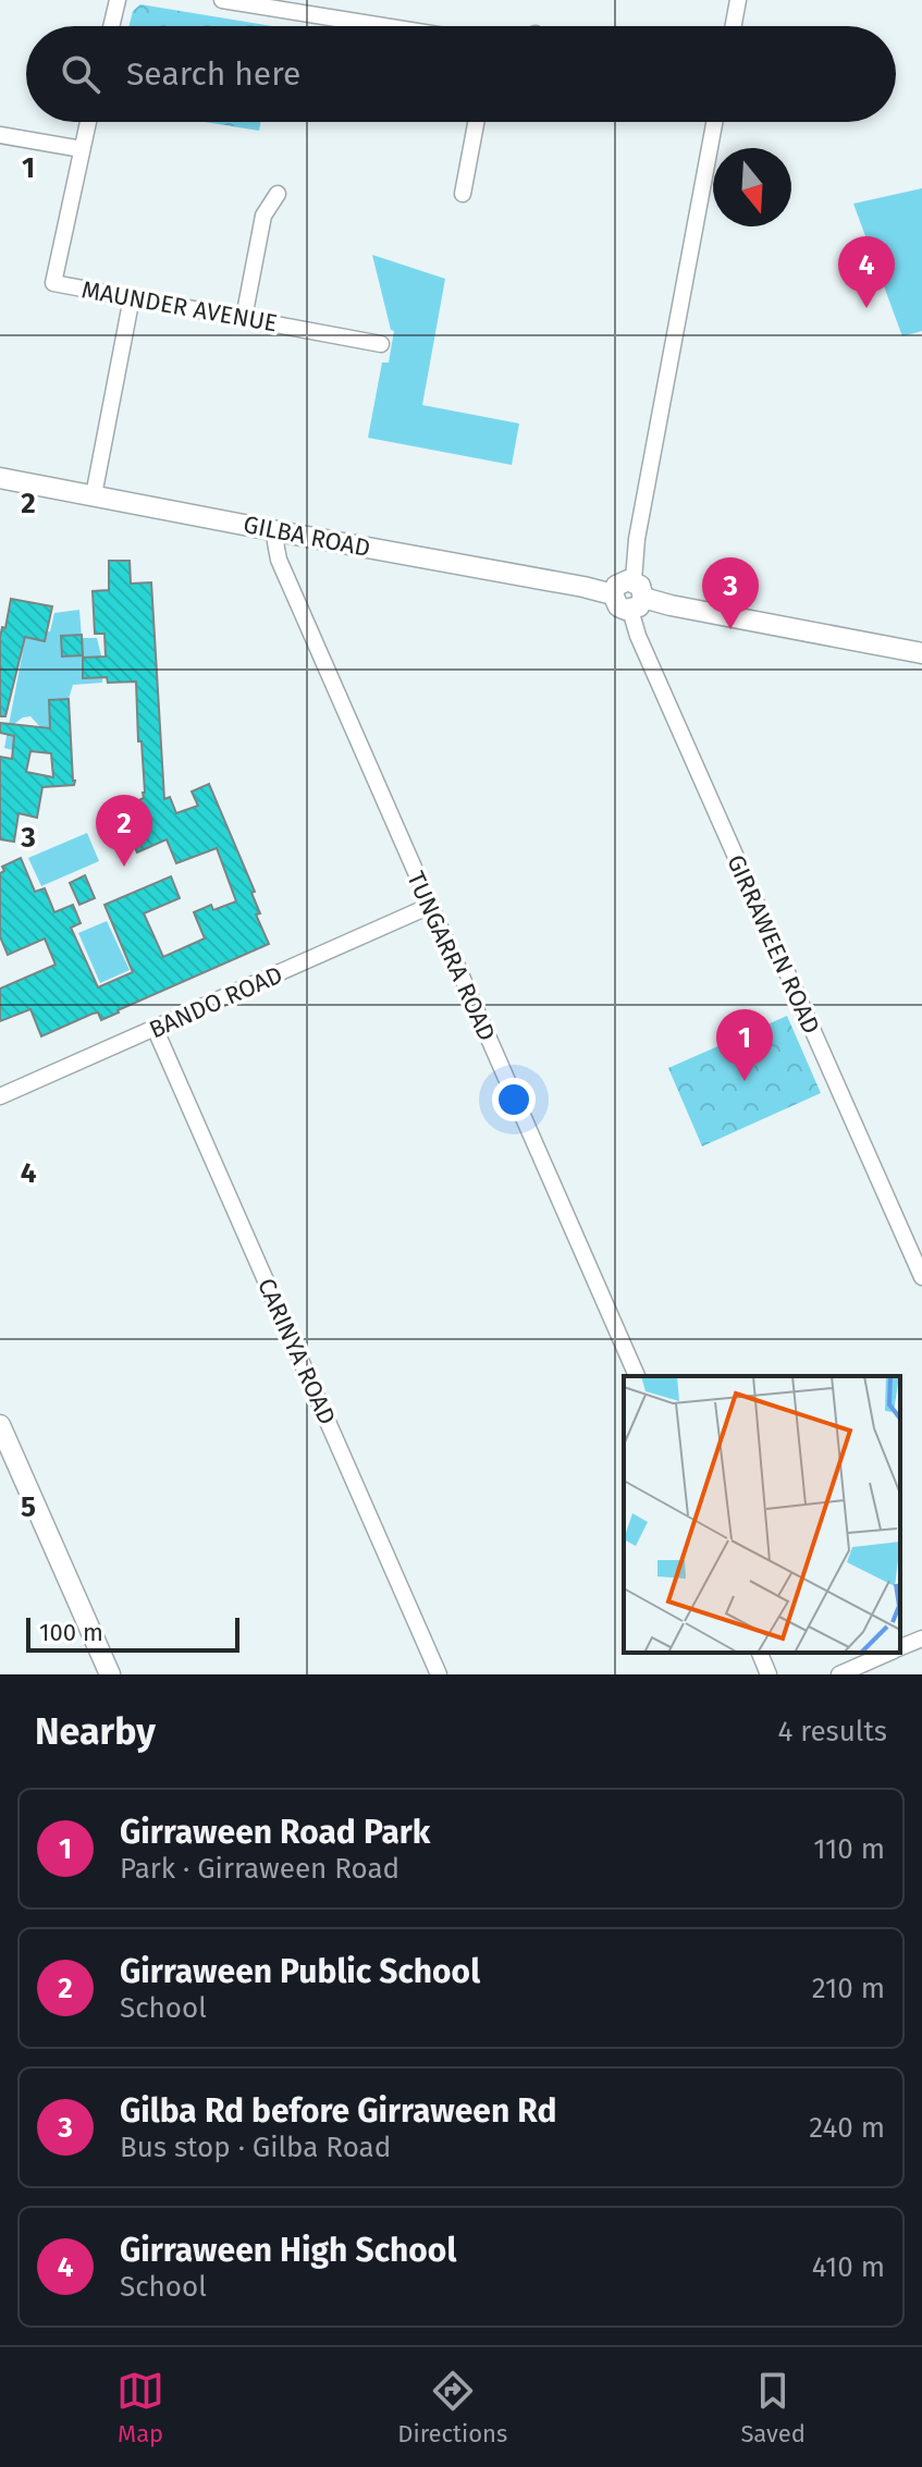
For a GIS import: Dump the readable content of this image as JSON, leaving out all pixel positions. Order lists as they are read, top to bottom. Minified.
{"streets":{"street":["MAUNDER AVENUE","GILBA ROAD","GIRRAWEEN ROAD","TUNGARRA ROAD","BANDO ROAD","CARINYA ROAD"]},"crossings":[["GILBA ROAD","GIRRAWEEN ROAD"],["GILBA ROAD","TUNGARRA ROAD"],["TUNGARRA ROAD","BANDO ROAD"],["BANDO ROAD","CARINYA ROAD"]],"scale_bar":"100 m","north":"bottom","page":{"search":"Search here","pins":["4","3","2","1"],"scale":"100 m","heading":["Nearby","4 results"],"list":[{"mark":"1","name":"Girraween Road Park","note":"Park · Girraween Road","value":"110 m"},{"mark":"2","name":"Girraween Public School","note":"School","value":"210 m"},{"mark":"3","name":"Gilba Rd before Girraween Rd","note":"Bus stop · Gilba Road","value":"240 m"},{"mark":"4","name":"Girraween High School","note":"School","value":"410 m"}],"nav":["Map","Directions","Saved"]},"grid":{"rows":["1","2","3","4","5"]}}
